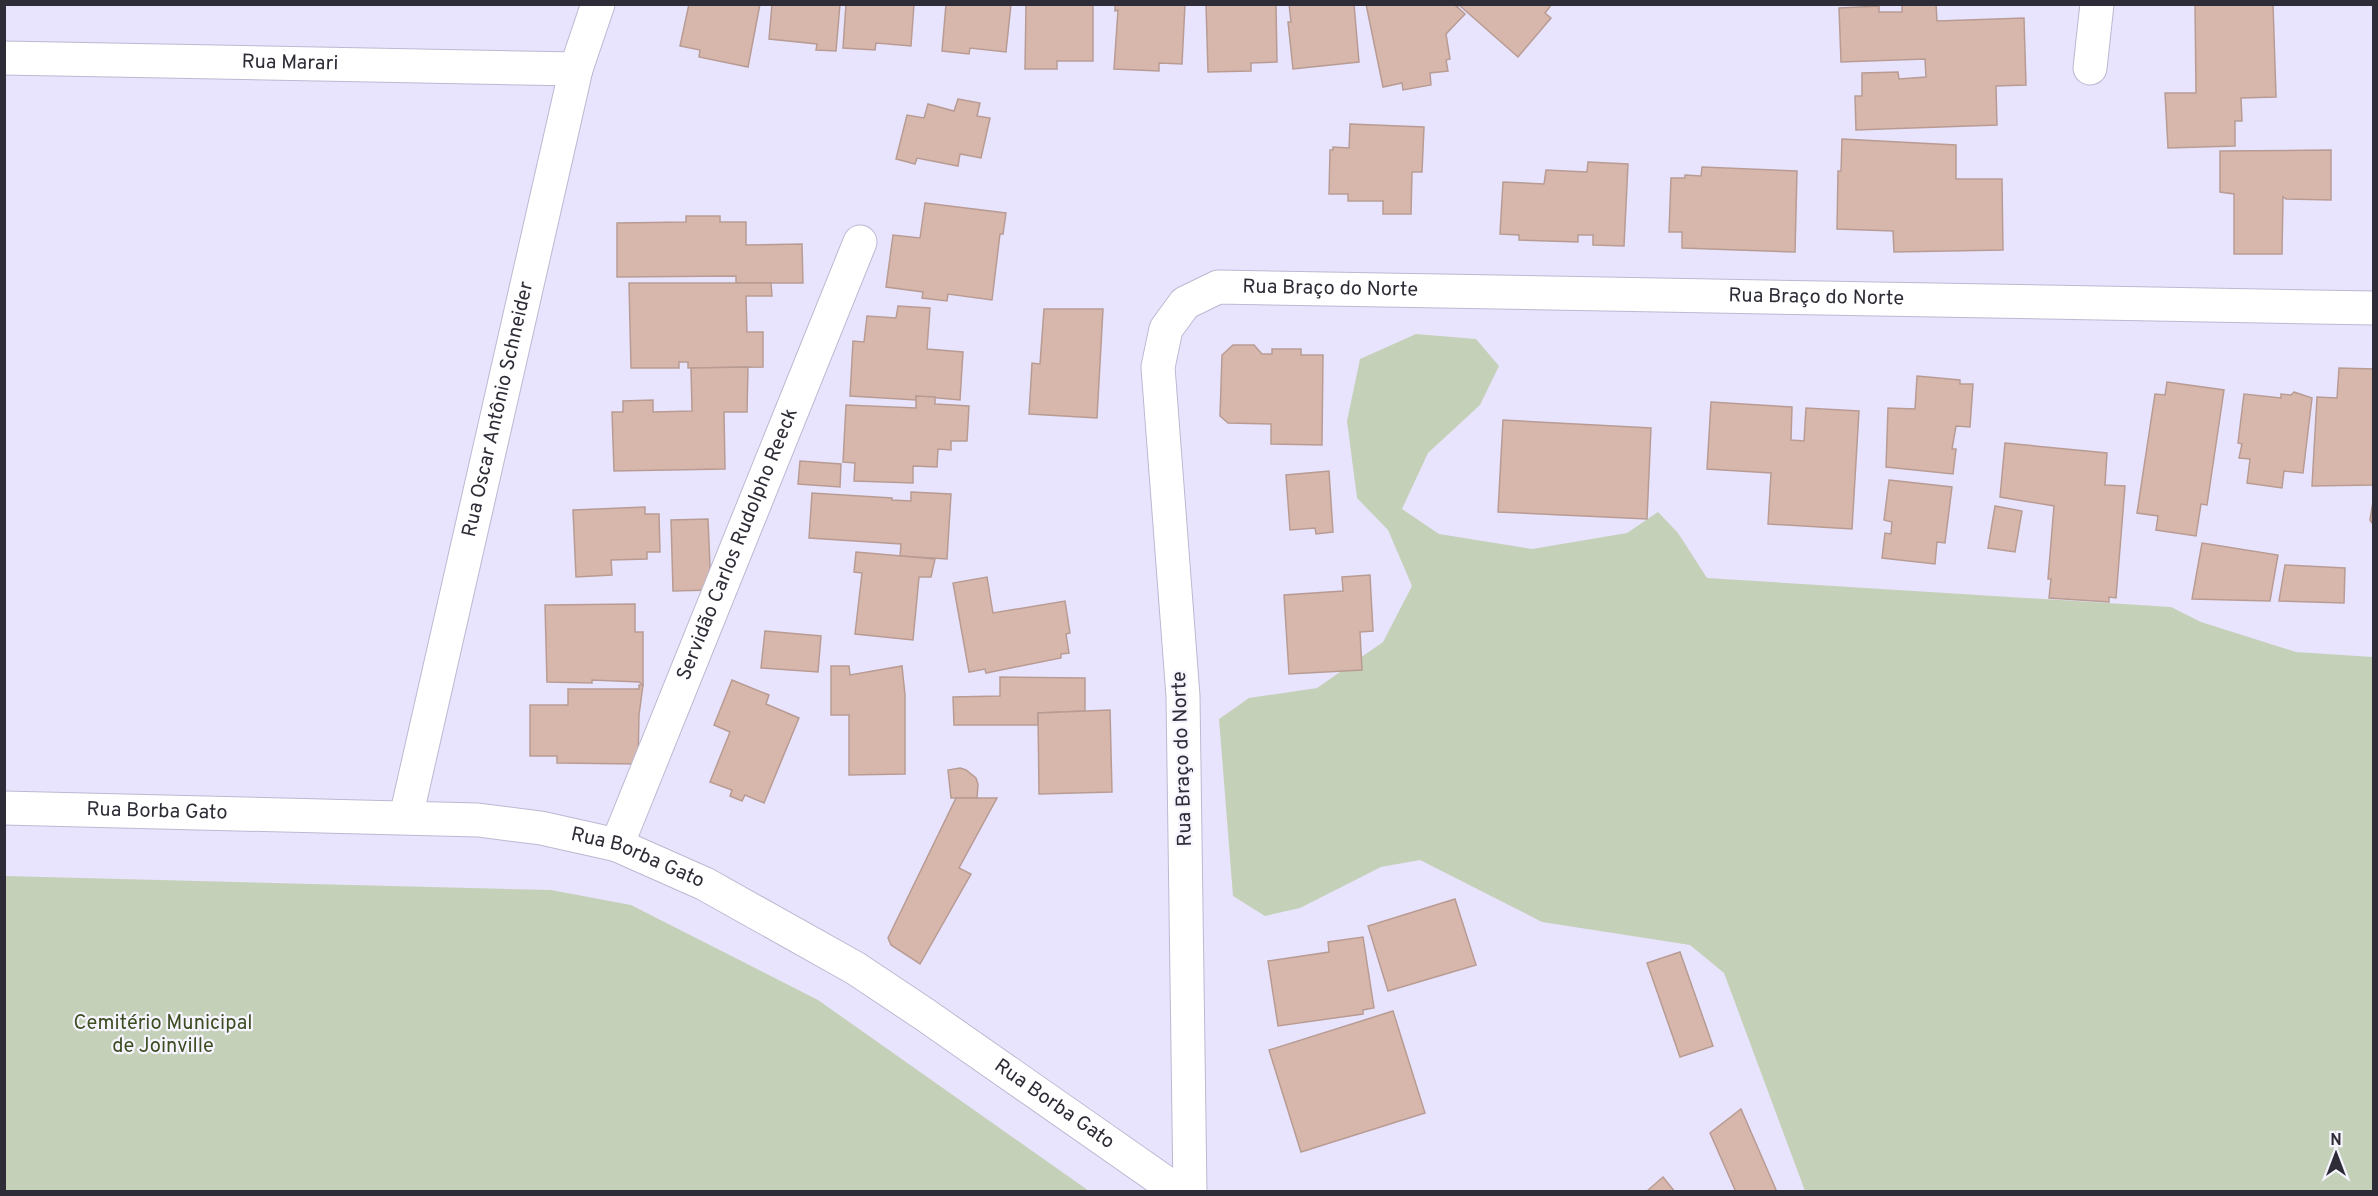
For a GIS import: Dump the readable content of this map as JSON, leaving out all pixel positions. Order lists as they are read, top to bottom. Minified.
{"streets":{"street":["Rua Marari","Rua Braço do Norte","Rua Oscar Antônio Schneider","Servidão Carlos Rudolpho Reeck","Rua Borba Gato"]},"crossings":[["Rua Marari","Rua Oscar Antônio Schneider"],["Rua Oscar Antônio Schneider","Rua Borba Gato"],["Servidão Carlos Rudolpho Reeck","Rua Borba Gato"]],"parks":["Cemitério Municipal de Joinville"],"north":"top"}
